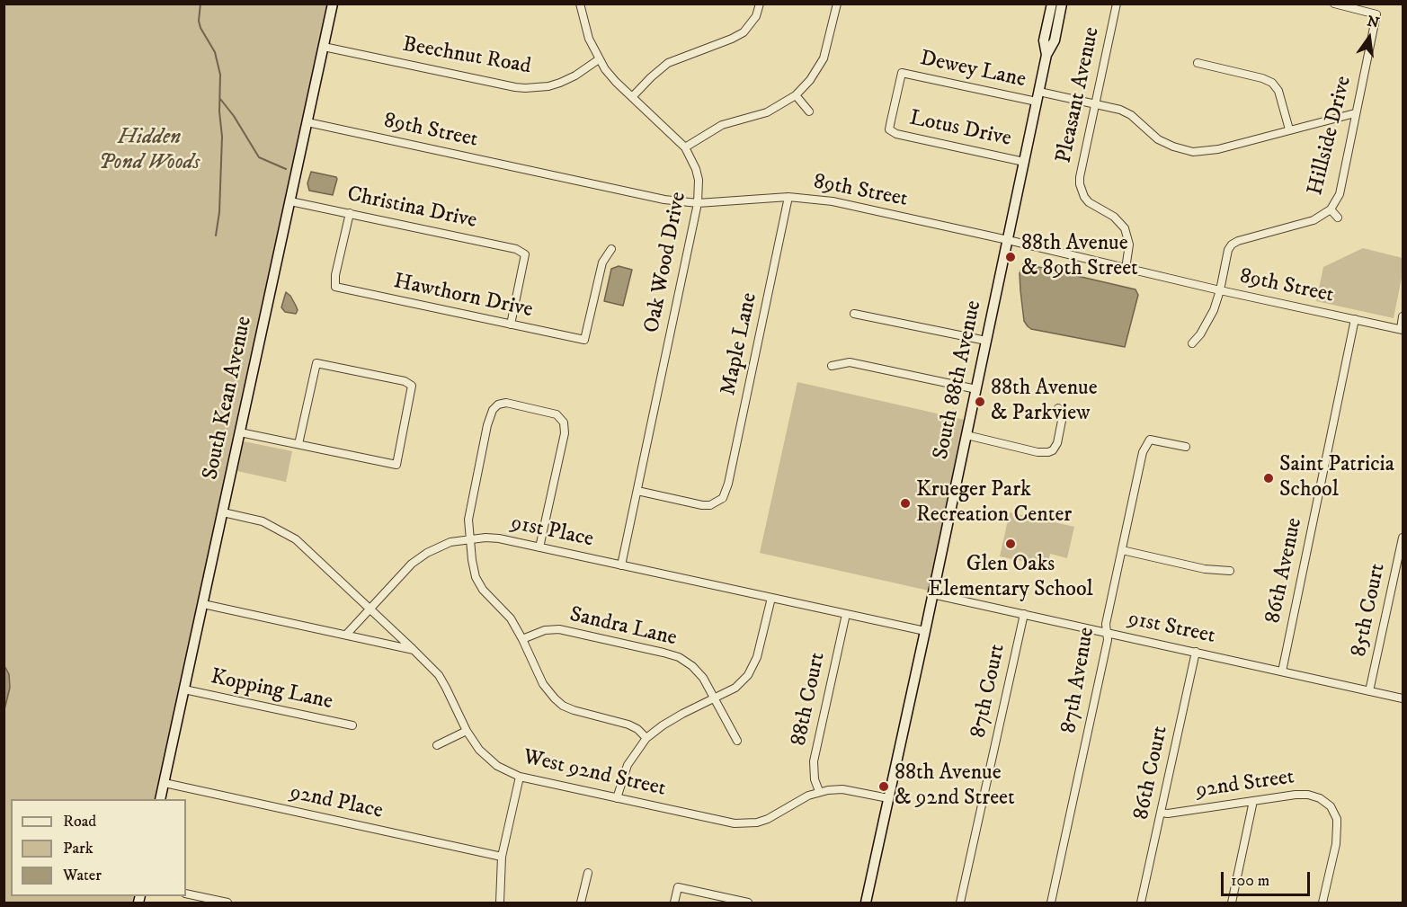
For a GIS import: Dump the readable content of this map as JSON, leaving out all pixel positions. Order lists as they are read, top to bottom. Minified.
{"streets":{"street":["Beechnut Road","Dewey Lane","Pleasant Avenue","Lotus Drive","89th Street","Hillside Drive","Christina Drive","Oak Wood Drive","Hawthorn Drive","Maple Lane","South 88th Avenue","South Kean Avenue","91st Place","86th Avenue","85th Court","Sandra Lane","91st Street","87th Avenue","Kopping Lane","87th Court","88th Court","86th Court","West 92nd Street","92nd Street","92nd Place"]},"crossings":[["Beechnut Road","Oak Wood Drive"],["Beechnut Road","South Kean Avenue"],["Dewey Lane","Lotus Drive"],["Dewey Lane","South 88th Avenue"],["Pleasant Avenue","89th Street"],["Lotus Drive","South 88th Avenue"],["89th Street","Hillside Drive"],["89th Street","Oak Wood Drive"],["89th Street","Maple Lane"],["89th Street","South 88th Avenue"],["89th Street","South Kean Avenue"],["89th Street","86th Avenue"],["Christina Drive","Hawthorn Drive"],["Christina Drive","South Kean Avenue"],["Oak Wood Drive","Maple Lane"],["Oak Wood Drive","91st Place"],["South 88th Avenue","91st Place"],["South 88th Avenue","91st Street"],["South 88th Avenue","West 92nd Street"],["South Kean Avenue","Kopping Lane"],["South Kean Avenue","92nd Place"],["91st Place","88th Court"],["86th Avenue","91st Street"],["85th Court","91st Street"],["91st Street","87th Avenue"],["91st Street","87th Court"],["91st Street","86th Court"],["88th Court","West 92nd Street"],["86th Court","92nd Street"]],"parks":["Hidden Pond Woods"],"places":["88th Avenue & 89th Street","88th Avenue & Parkview","Saint Patricia School","Krueger Park Recreation Center","Glen Oaks Elementary School","88th Avenue & 92nd Street"],"legend":["Road","Park","Water"],"scale_bar":"100 m","north":"top"}
